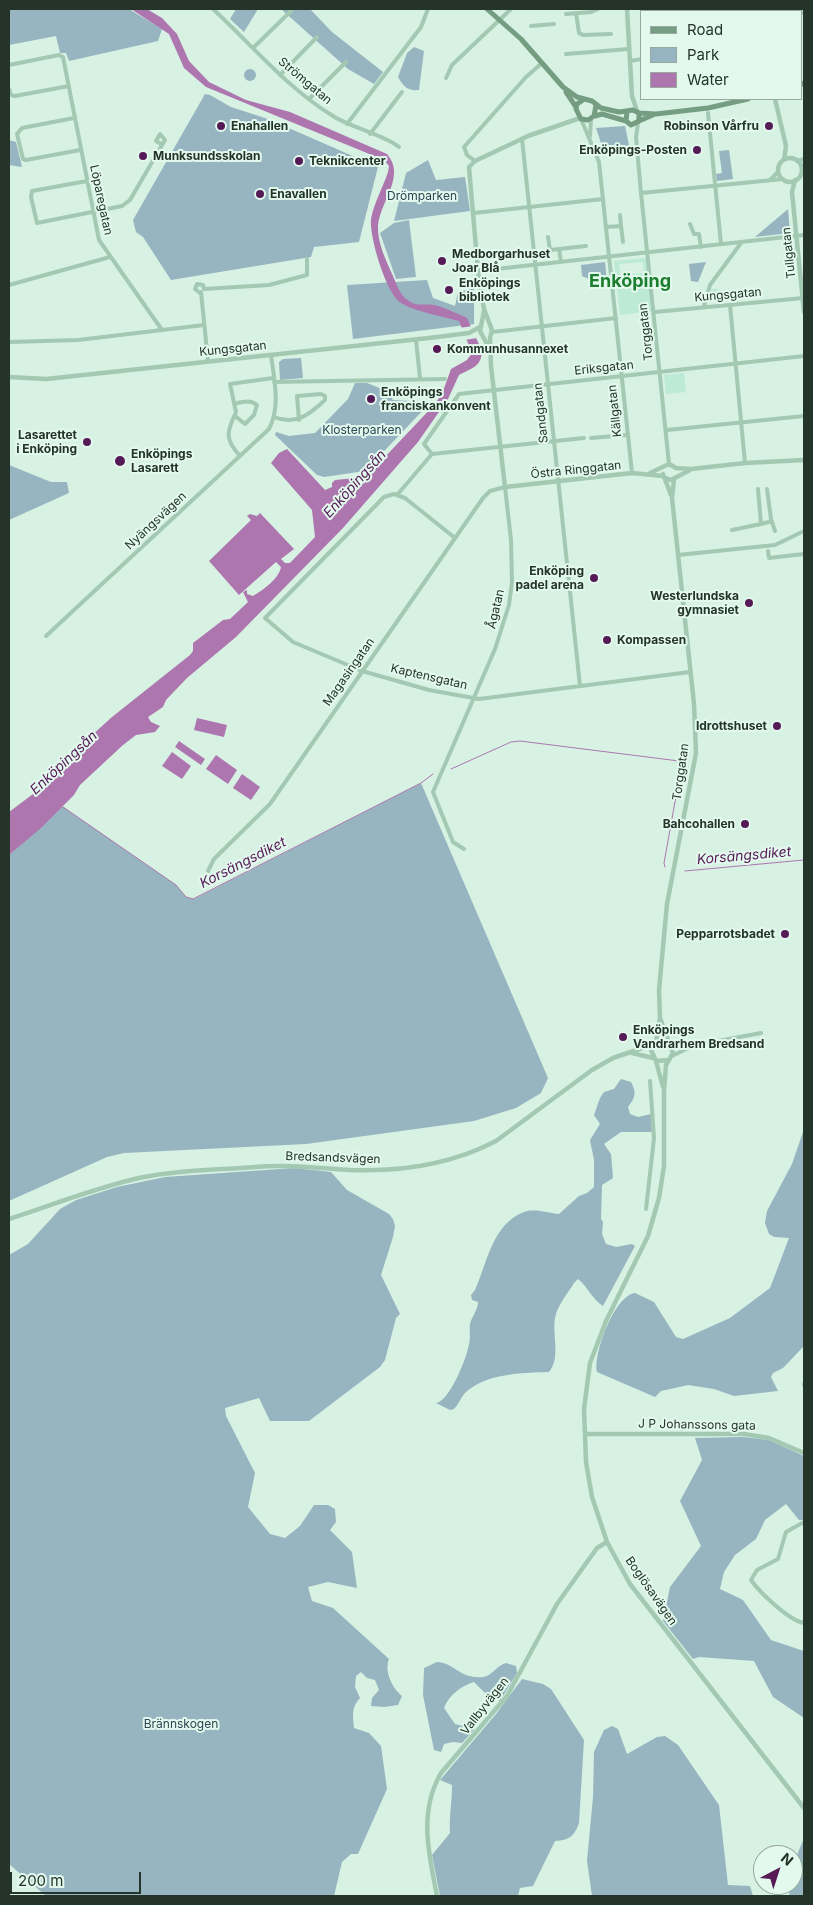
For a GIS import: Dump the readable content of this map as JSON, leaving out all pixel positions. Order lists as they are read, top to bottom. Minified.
{"streets":{"street":["Strömgatan","Löparegatan","Tullgatan","Kungsgatan","Torggatan","Eriksgatan","Källgatan","Sandgatan","Östra Ringgatan","Nyängsvägen","Ågatan","Magasingatan","Kaptensgatan","Bredsandsvägen","J P Johanssons gata","Boglösavägen","Vallbyvägen"]},"crossings":[["Tullgatan","Kungsgatan"],["Kungsgatan","Torggatan"],["Kungsgatan","Ågatan"],["Torggatan","Eriksgatan"],["Torggatan","Östra Ringgatan"],["Torggatan","Kaptensgatan"],["Torggatan","Bredsandsvägen"],["Torggatan","Boglösavägen"],["Eriksgatan","Källgatan"],["Eriksgatan","Sandgatan"],["Eriksgatan","Ågatan"],["Källgatan","Östra Ringgatan"],["Sandgatan","Östra Ringgatan"],["Sandgatan","Kaptensgatan"],["Östra Ringgatan","Ågatan"],["Östra Ringgatan","Magasingatan"],["Ågatan","Magasingatan"],["Ågatan","Kaptensgatan"],["Magasingatan","Kaptensgatan"],["Bredsandsvägen","Boglösavägen"],["J P Johanssons gata","Boglösavägen"],["Boglösavägen","Vallbyvägen"]],"districts":["Enköping"],"water":["Enköpingsån","Korsängsdiket"],"parks":["Drömparken","Klosterparken","Brännskogen"],"places":["Enahallen","Robinson Vårfru","Enköpings-Posten","Munksundsskolan","Teknikcenter","Enavallen","Medborgarhuset Joar Blå","Enköpings bibliotek","Kommunhusannexet","Enköpings franciskankonvent","Lasarettet i Enköping","Enköpings Lasarett","Enköping padel arena","Westerlundska gymnasiet","Kompassen","Idrottshuset","Bahcohallen","Pepparrotsbadet","Enköpings Vandrarhem Bredsand"],"legend":["Road","Park","Water"],"scale_bar":"200 m","north":"top right"}
